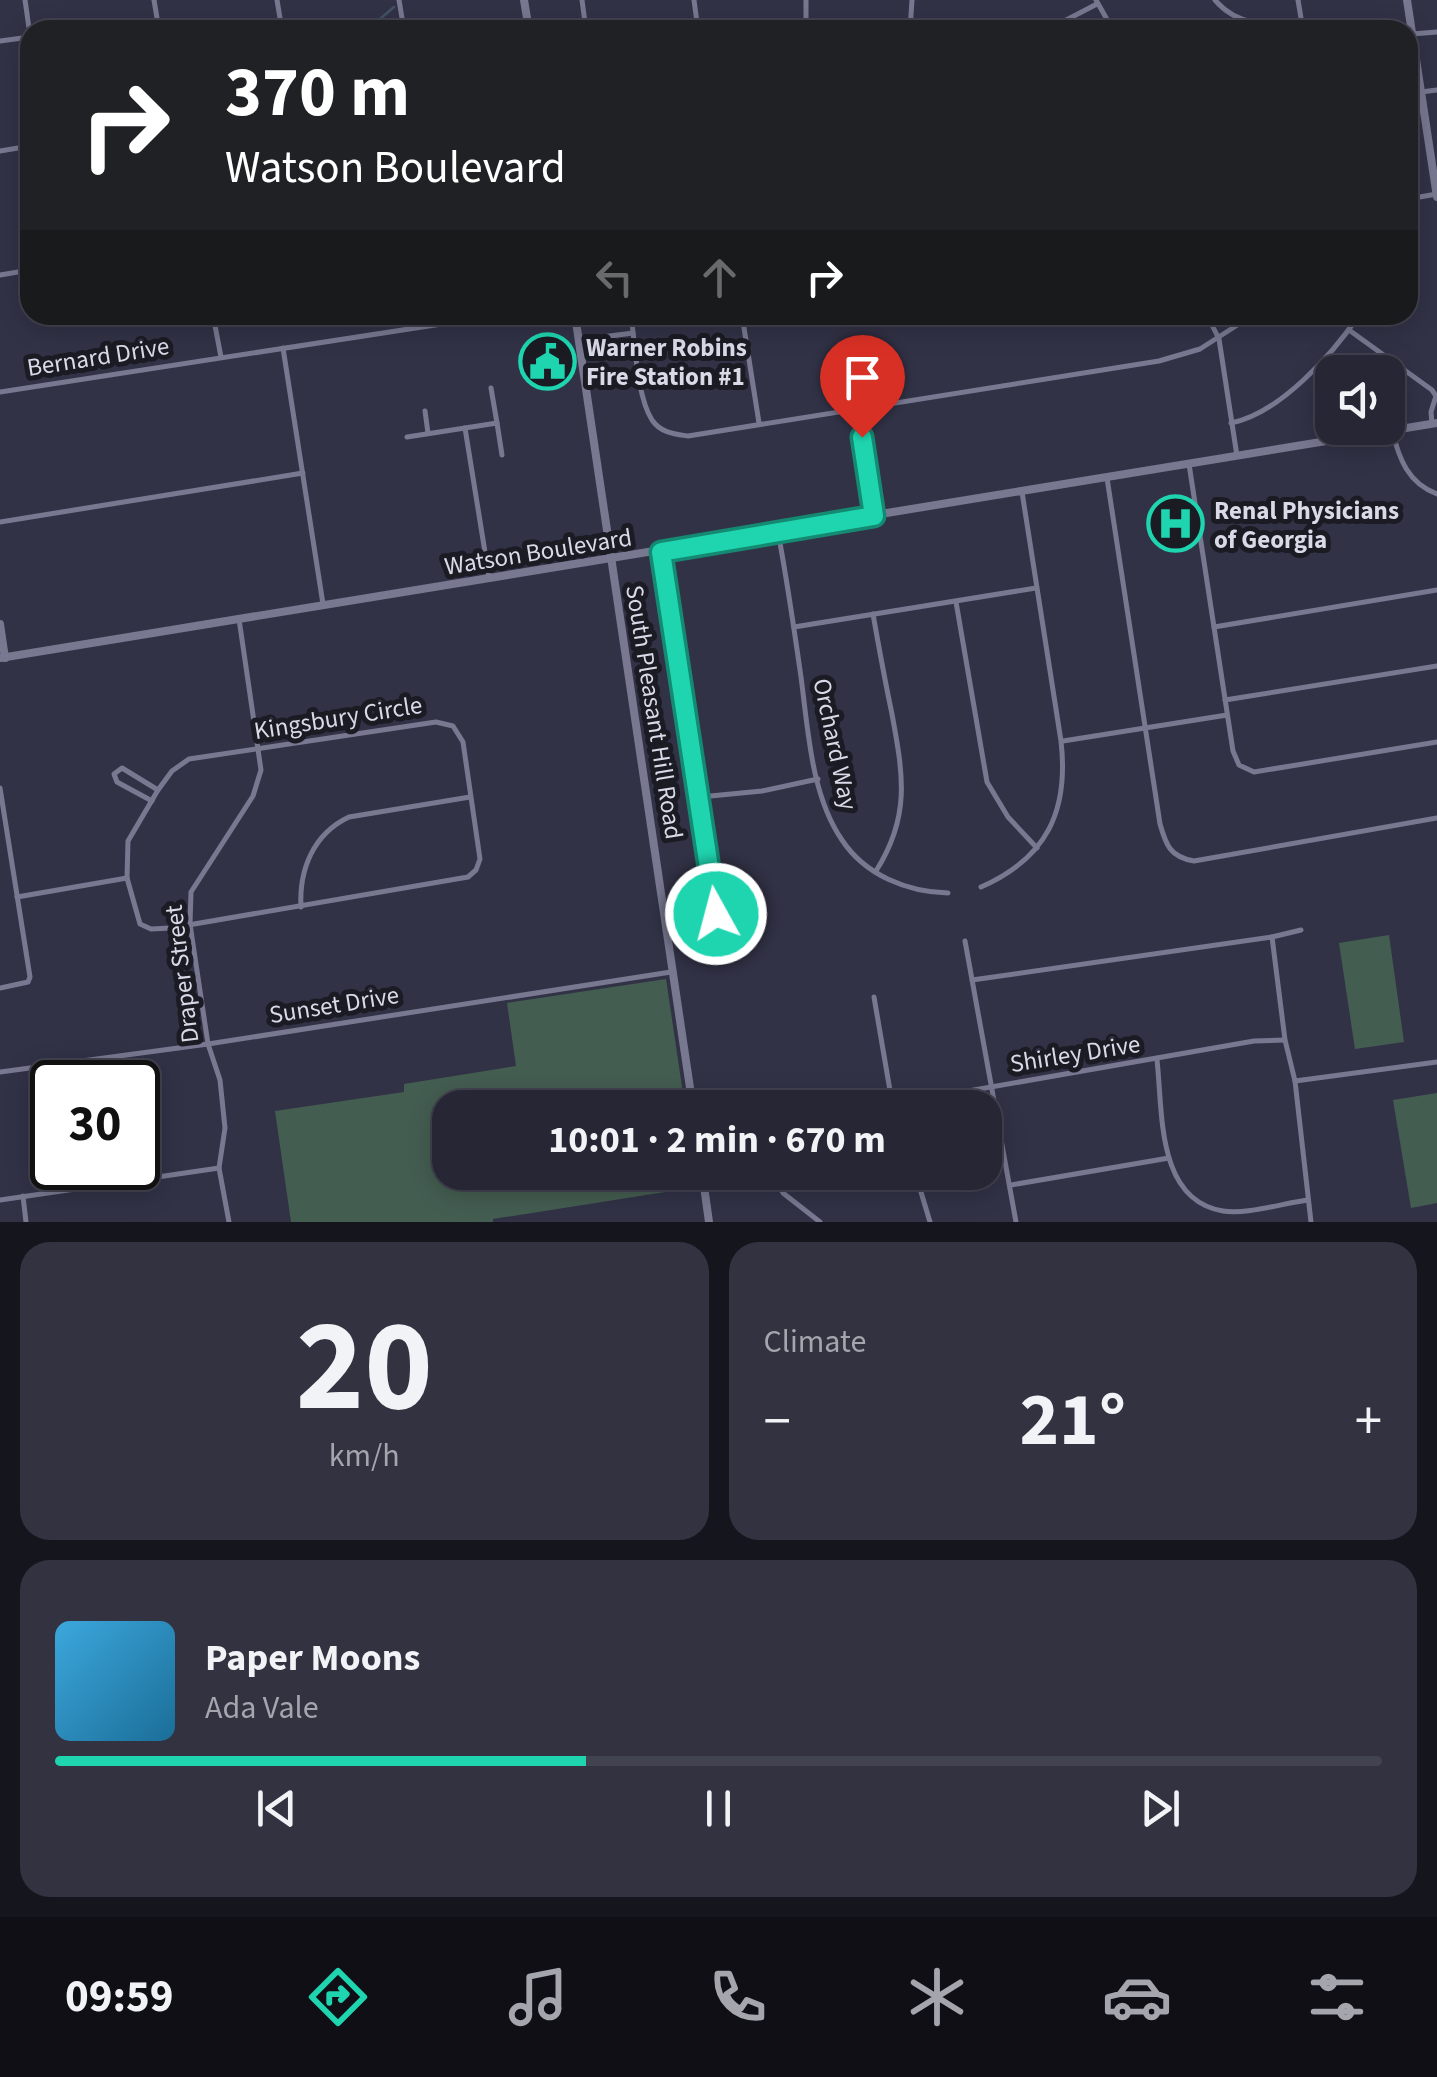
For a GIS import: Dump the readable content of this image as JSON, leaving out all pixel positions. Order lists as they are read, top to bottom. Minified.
{"streets":{"main road":["Watson Boulevard","South Pleasant Hill Road"],"street":["Bernard Drive","Kingsbury Circle","Orchard Way","Draper Street","Sunset Drive","Shirley Drive"]},"crossings":[["Watson Boulevard","South Pleasant Hill Road"],["Watson Boulevard","Orchard Way"],["Watson Boulevard","Draper Street"],["South Pleasant Hill Road","Sunset Drive"],["Kingsbury Circle","Draper Street"],["Draper Street","Sunset Drive"]],"places":{"public building":["Warner Robins Fire Station #1"],"hospital":["Renal Physicians of Georgia"]},"page":{"turn":["370 m","Watson Boulevard"],"limit":"30","trip":"10:01 · 2 min · 670 m","tile":[["20","km/h"],"Climate"],"heat":["−","21°","+"],"song":["Paper Moons","Ada Vale"],"tabs":"09:59"}}
